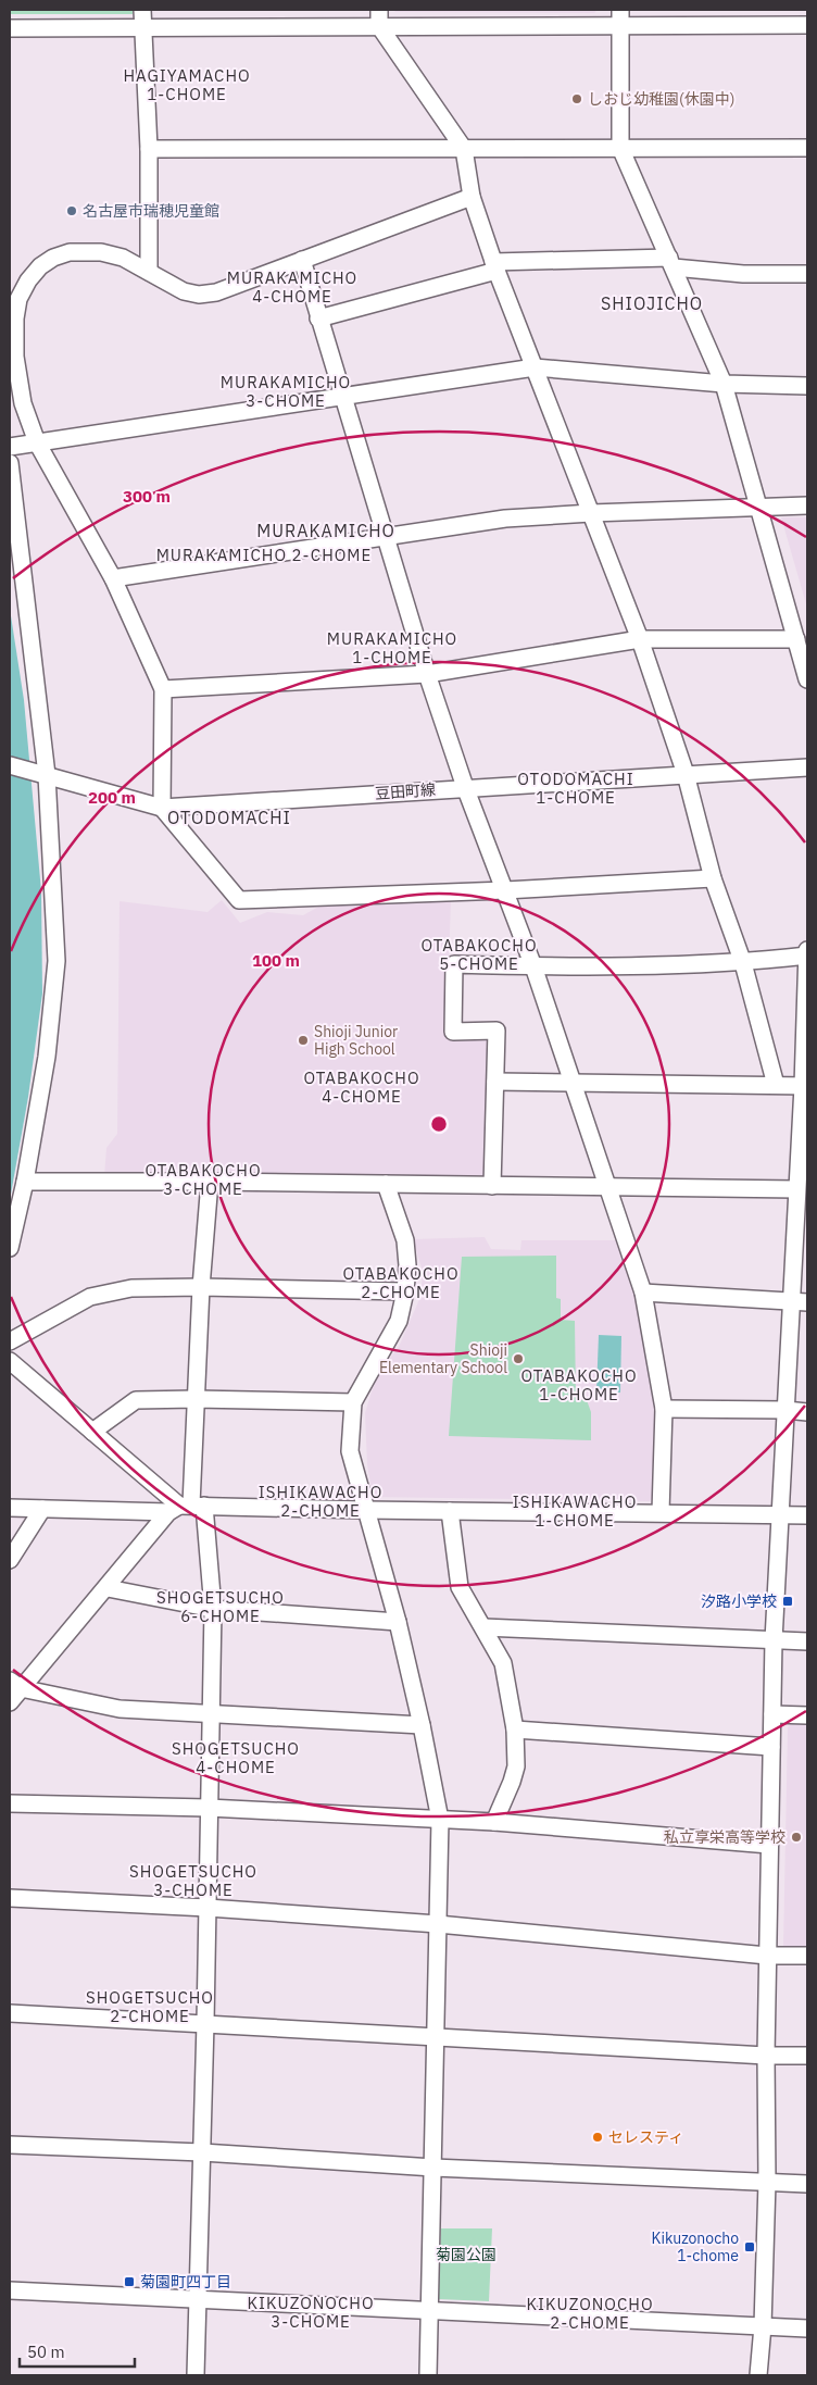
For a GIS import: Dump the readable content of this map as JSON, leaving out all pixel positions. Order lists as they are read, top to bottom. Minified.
{"streets":{"street":["豆田町線"]},"districts":["HAGIYAMACHO 1-CHOME","MURAKAMICHO 4-CHOME","SHIOJICHO","MURAKAMICHO 3-CHOME","MURAKAMICHO","MURAKAMICHO 2-CHOME","MURAKAMICHO 1-CHOME","OTODOMACHI 1-CHOME","OTODOMACHI","OTABAKOCHO 5-CHOME","OTABAKOCHO 4-CHOME","OTABAKOCHO 3-CHOME","OTABAKOCHO 2-CHOME","OTABAKOCHO 1-CHOME","ISHIKAWACHO 2-CHOME","ISHIKAWACHO 1-CHOME","SHOGETSUCHO 6-CHOME","SHOGETSUCHO 4-CHOME","SHOGETSUCHO 3-CHOME","SHOGETSUCHO 2-CHOME","KIKUZONOCHO 3-CHOME","KIKUZONOCHO 2-CHOME"],"parks":["菊園公園"],"places":{"other":["しおじ幼稚園(休園中)","名古屋市瑞穂児童館","Shioji Junior High School","Shioji Elementary School","私立享栄高等学校","セレスティ"],"transit":["汐路小学校","Kikuzonocho 1-chome","菊園町四丁目"]},"scale_bar":"50 m","rings":["300 m","200 m","100 m"]}
